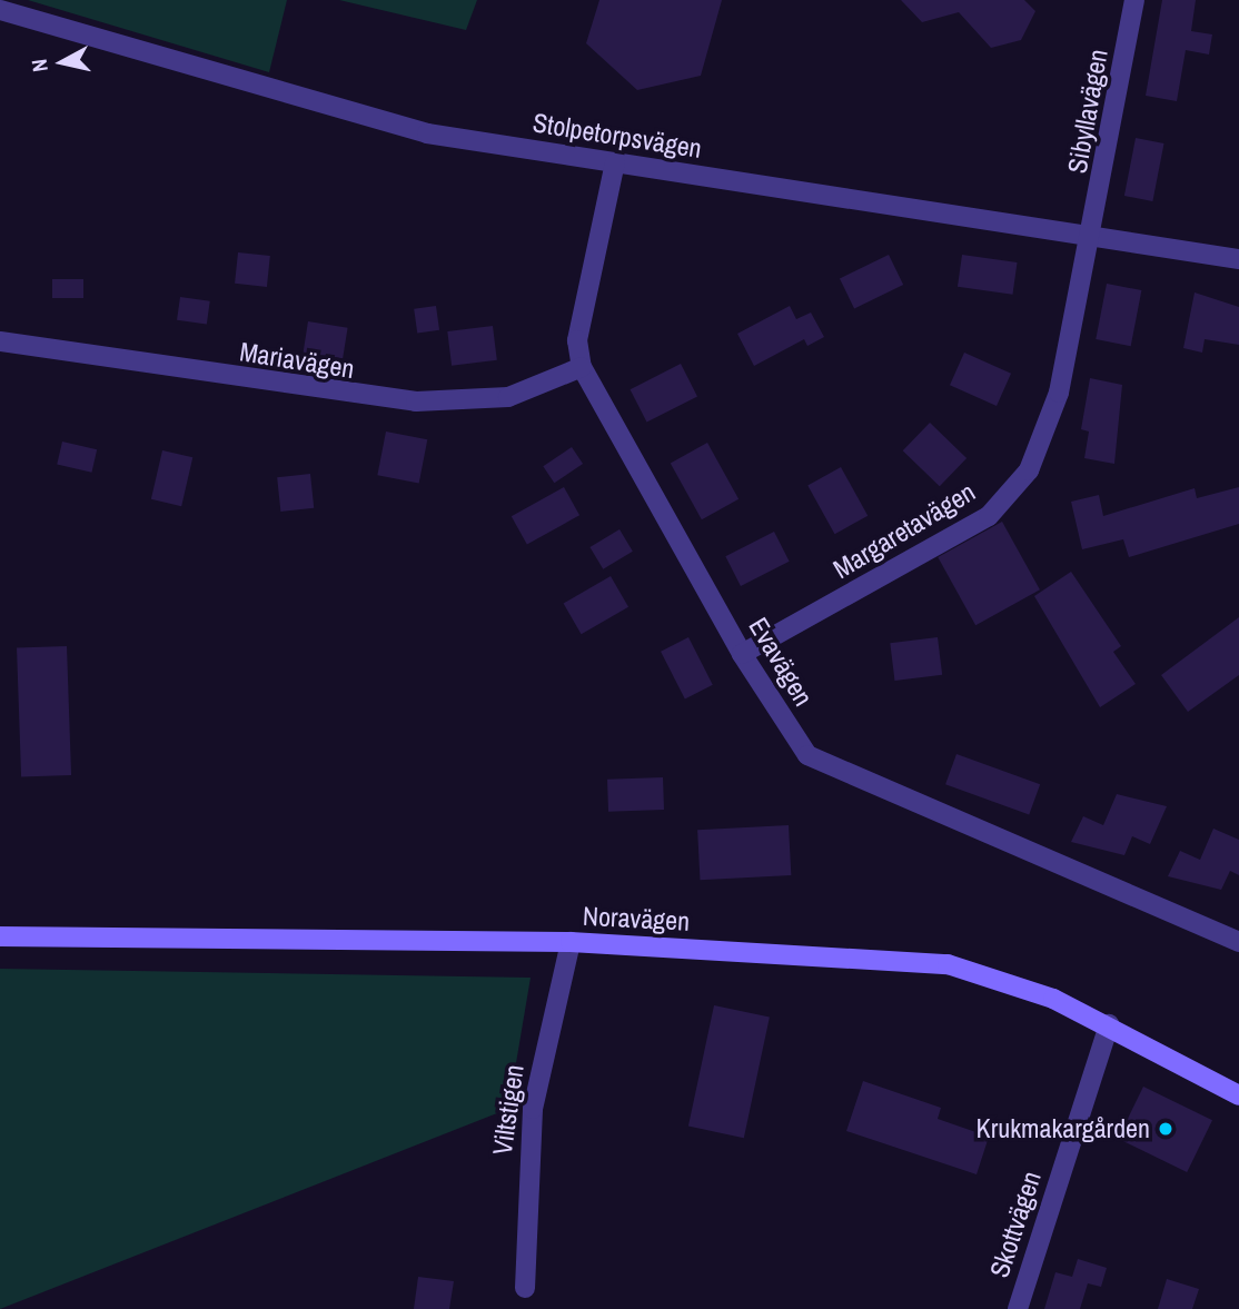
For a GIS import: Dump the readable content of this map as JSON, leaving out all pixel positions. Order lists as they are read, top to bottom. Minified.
{"streets":{"street":["Sibyllavägen","Stolpetorpsvägen","Mariavägen","Margaretavägen","Evavägen","Noravägen","Viltstigen","Skottvägen"]},"crossings":[["Sibyllavägen","Stolpetorpsvägen"],["Sibyllavägen","Margaretavägen"],["Stolpetorpsvägen","Margaretavägen"],["Stolpetorpsvägen","Evavägen"],["Mariavägen","Evavägen"],["Margaretavägen","Evavägen"],["Noravägen","Viltstigen"],["Noravägen","Skottvägen"]],"places":["Krukmakargården"],"north":"left"}
